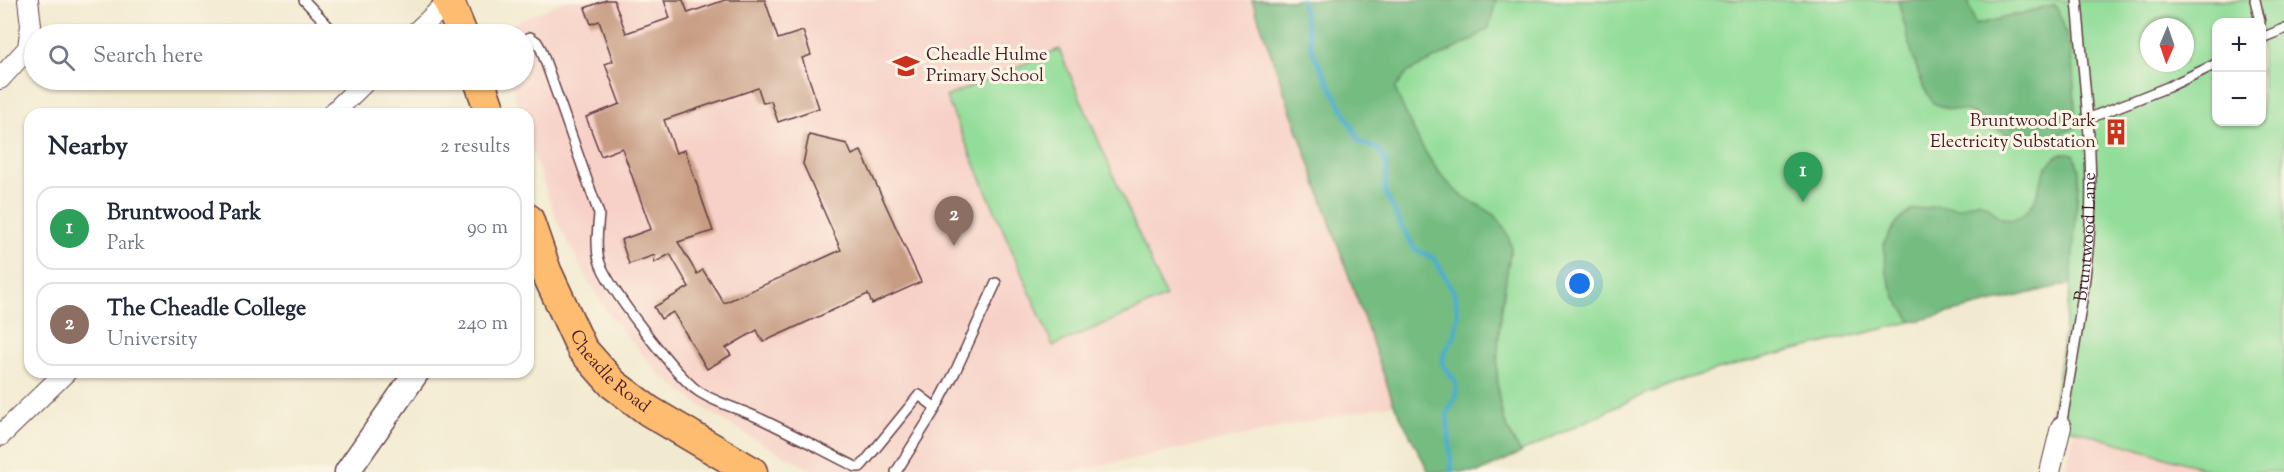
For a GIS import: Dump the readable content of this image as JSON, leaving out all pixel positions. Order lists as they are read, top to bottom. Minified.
{"streets":{"main road":["Cheadle Road"],"street":["Bruntwood Lane"]},"places":{"school or university":["Cheadle Hulme Primary School"],"building":["Bruntwood Park Electricity Substation"]},"north":"bottom","page":{"map_buttons":["+","−"],"search":"Search here","heading":["Nearby","2 results"],"pins":["1","2"],"list":[{"mark":"1","name":"Bruntwood Park","note":"Park","value":"90 m"},{"mark":"2","name":"The Cheadle College","note":"University","value":"240 m"}]}}
